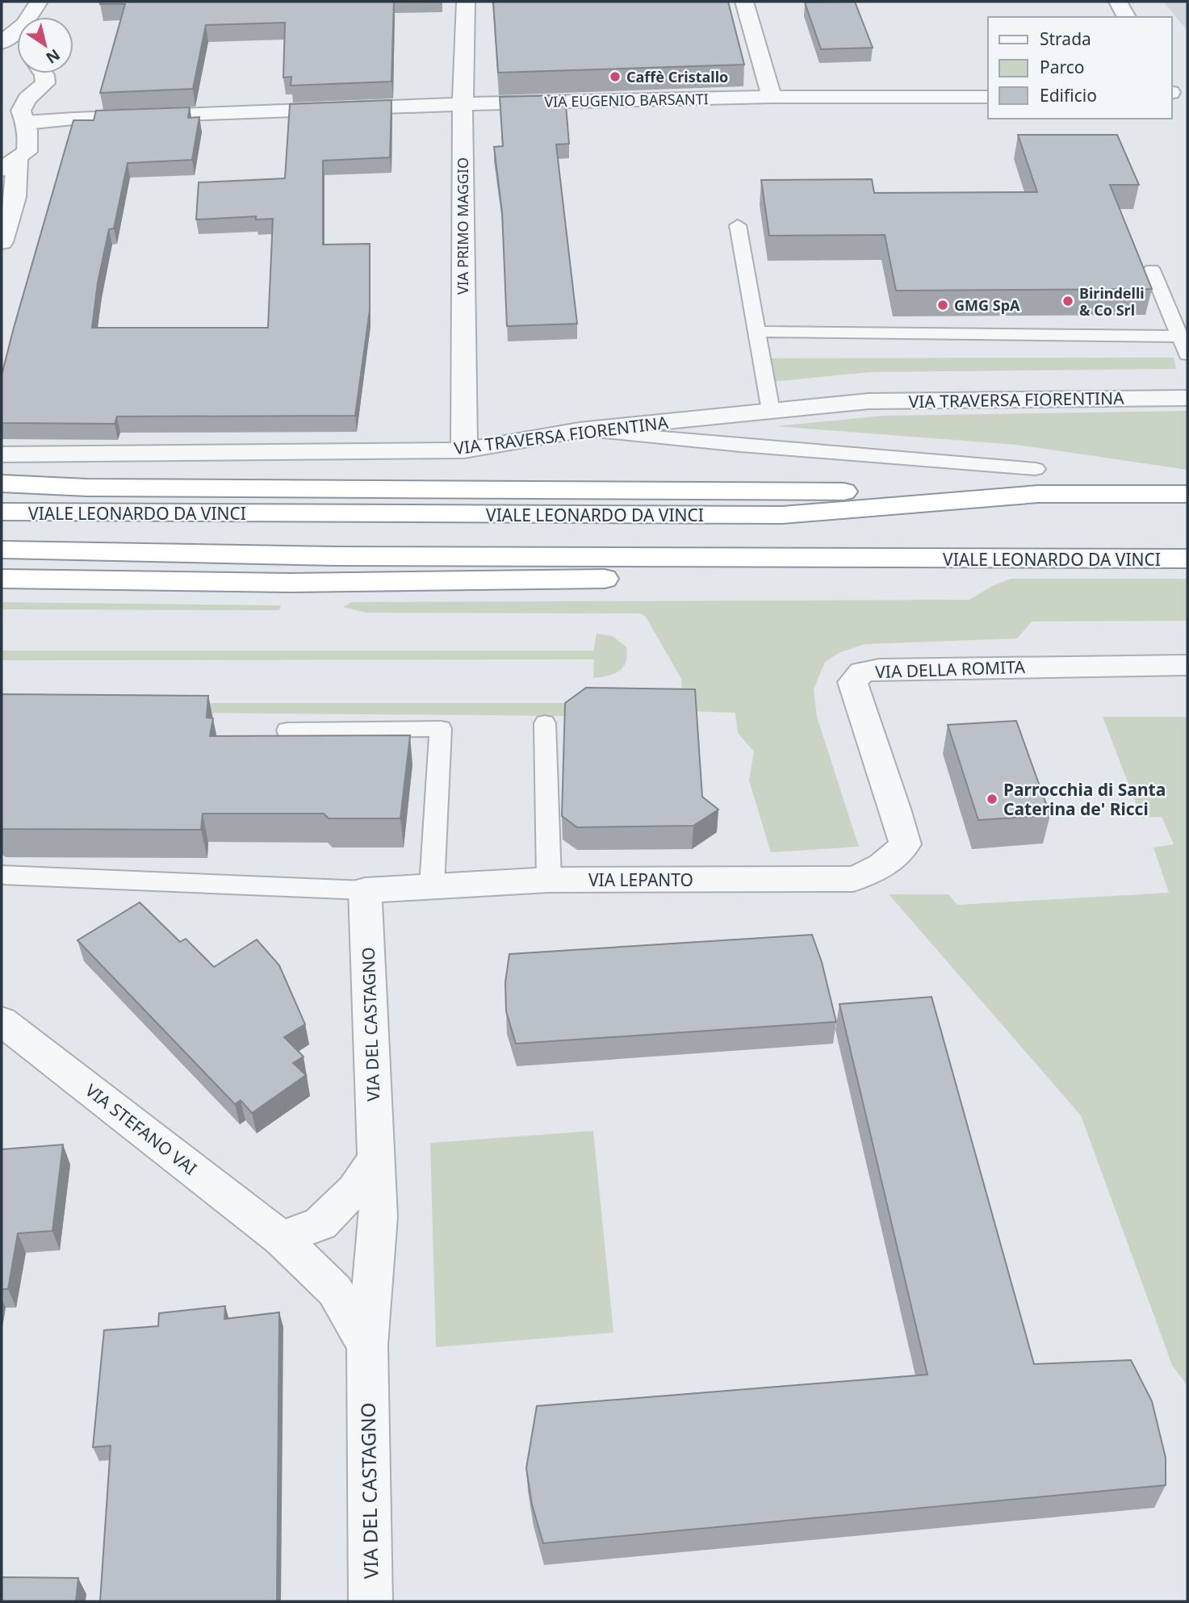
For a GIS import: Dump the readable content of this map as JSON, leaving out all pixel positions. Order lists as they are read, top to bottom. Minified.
{"streets":{"highway":["VIALE LEONARDO DA VINCI"],"street":["VIA EUGENIO BARSANTI","VIA PRIMO MAGGIO","VIA TRAVERSA FIORENTINA","VIA DELLA ROMITA","VIA LEPANTO","VIA DEL CASTAGNO","VIA STEFANO VAI"]},"crossings":[["VIA EUGENIO BARSANTI","VIA PRIMO MAGGIO"],["VIA PRIMO MAGGIO","VIA TRAVERSA FIORENTINA"],["VIA DELLA ROMITA","VIA LEPANTO"],["VIA LEPANTO","VIA DEL CASTAGNO"],["VIA DEL CASTAGNO","VIA STEFANO VAI"]],"places":["Caffè Cristallo","Birindelli & Co Srl","GMG SpA","Parrocchia di Santa Caterina de' Ricci"],"legend":["Strada","Parco","Edificio"],"north":"bottom right"}
